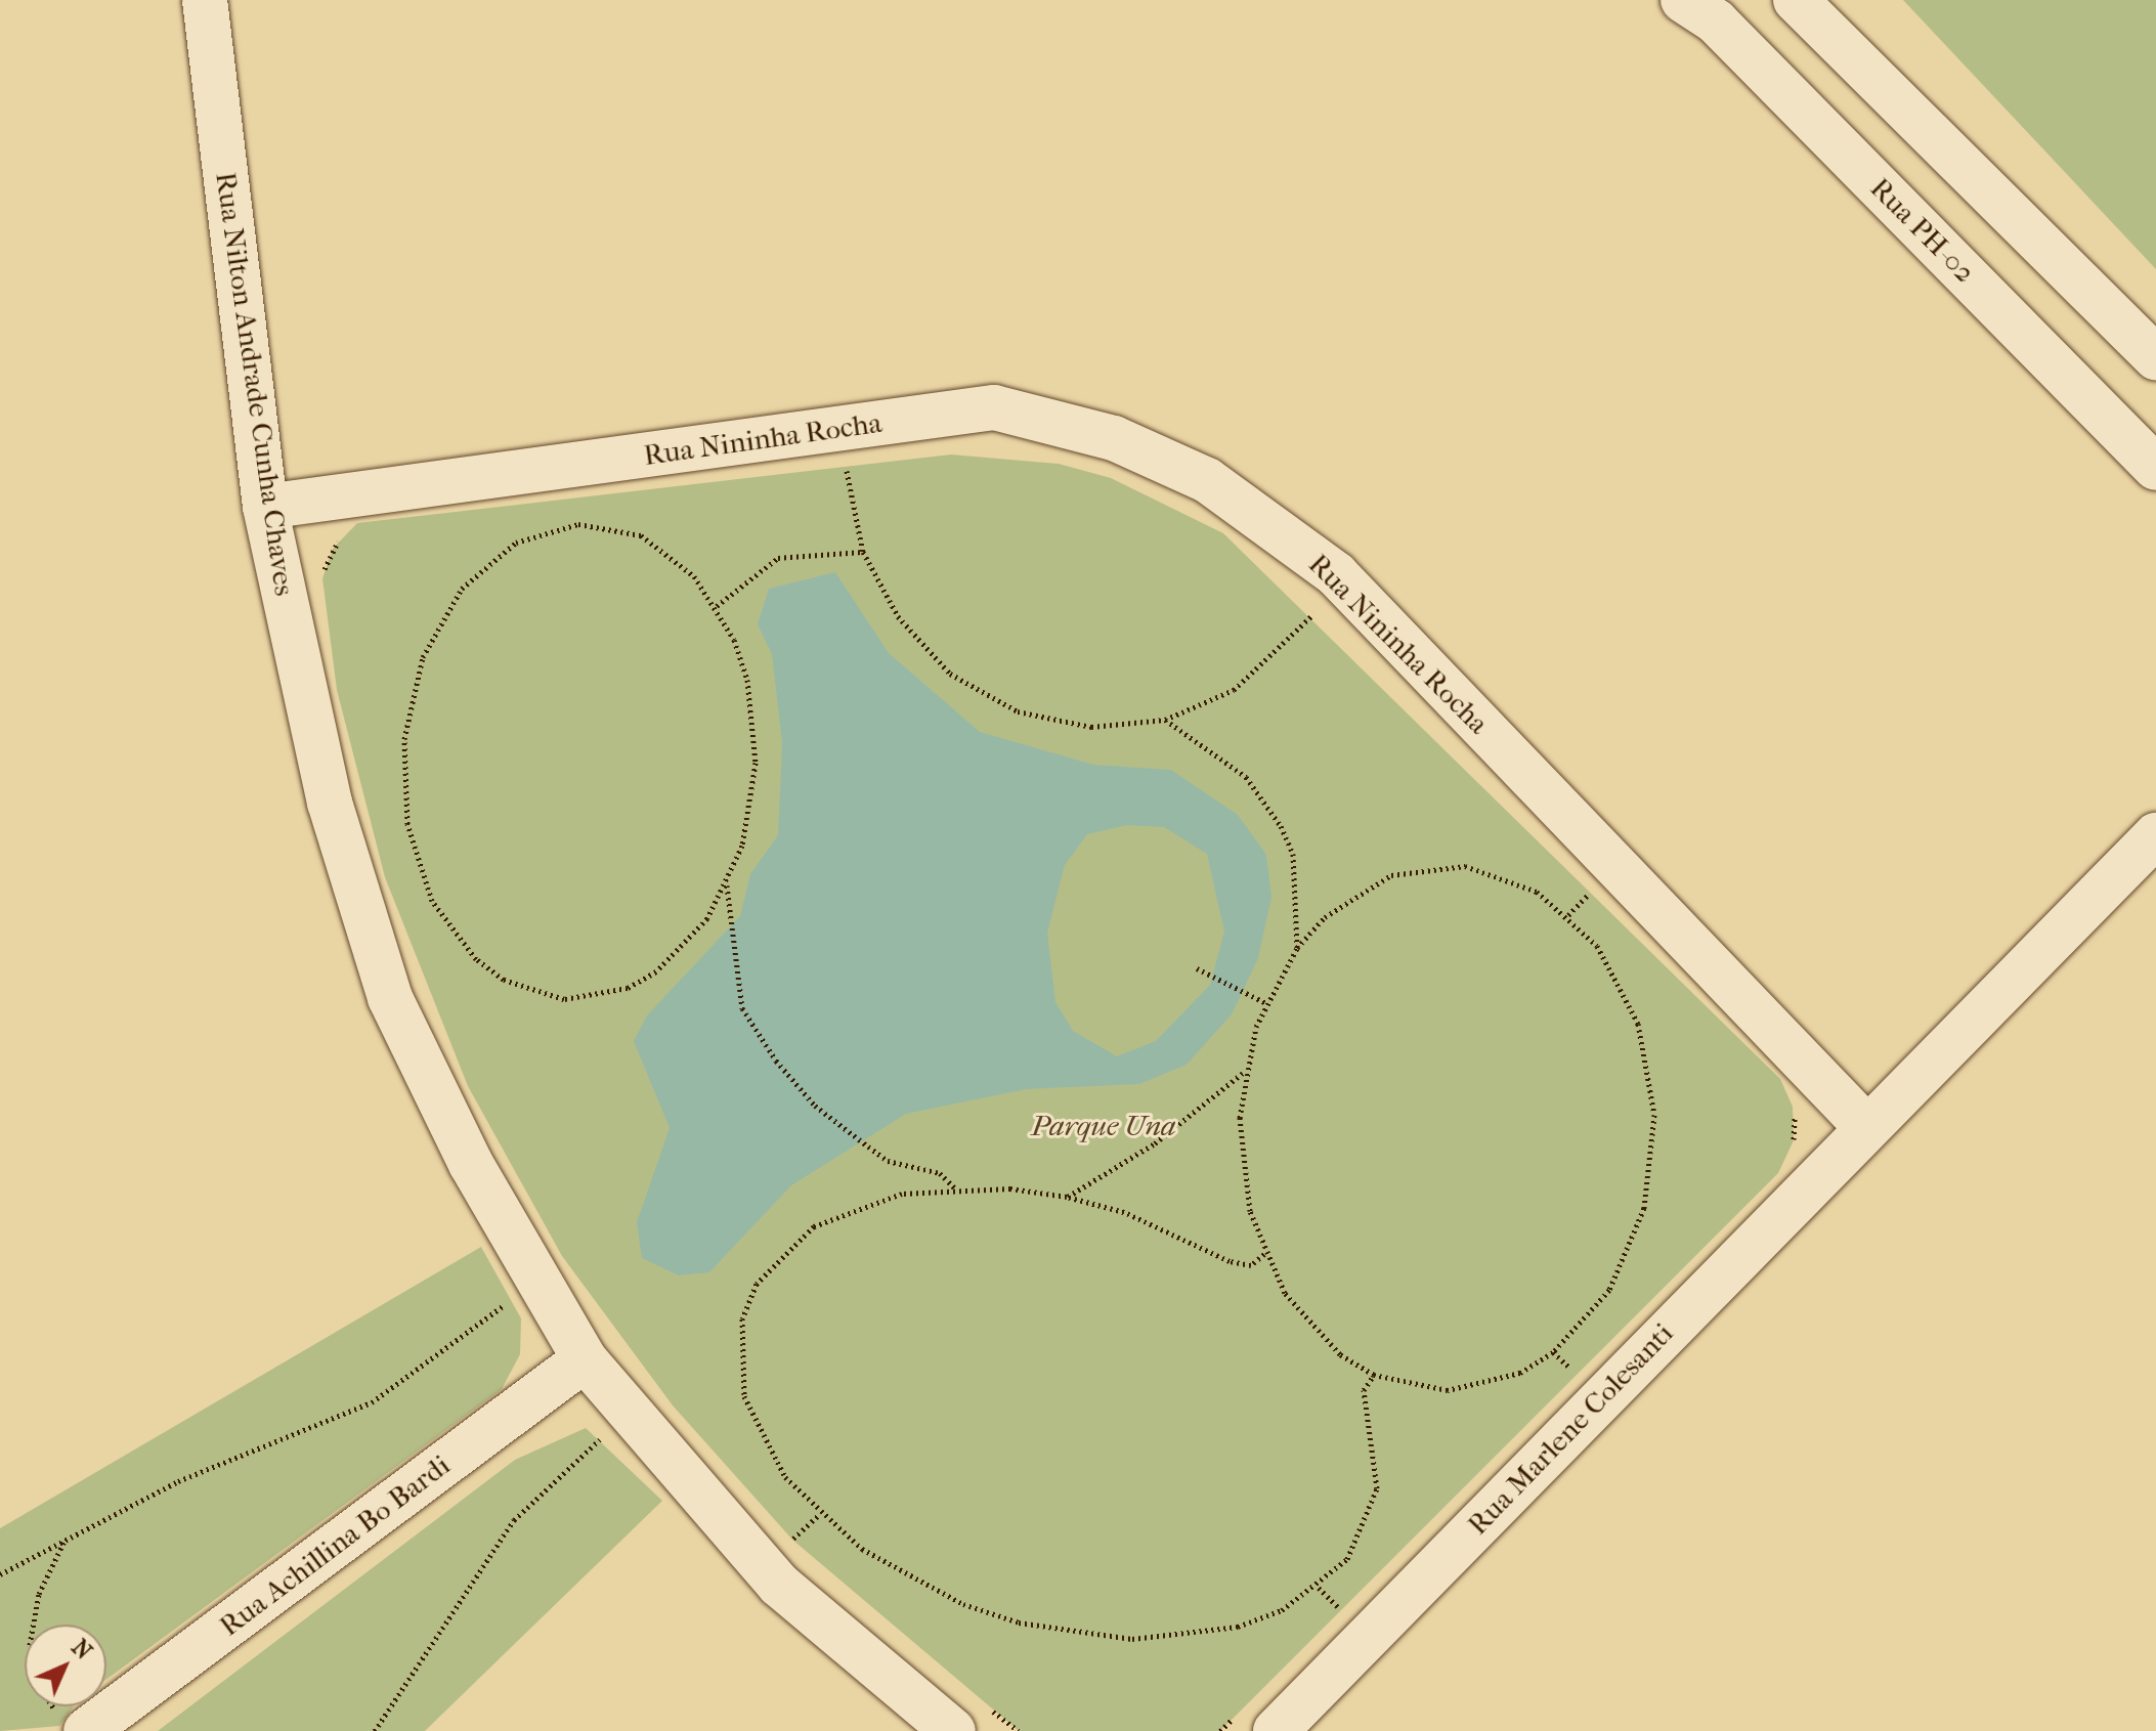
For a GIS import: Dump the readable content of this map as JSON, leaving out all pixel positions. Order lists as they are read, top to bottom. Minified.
{"streets":{"street":["Rua PH-02","Rua Nilton Andrade Cunha Chaves","Rua Nininha Rocha","Rua Marlene Colesanti","Rua Achillina Bo Bardi"]},"crossings":[["Rua Nilton Andrade Cunha Chaves","Rua Nininha Rocha"],["Rua Nilton Andrade Cunha Chaves","Rua Achillina Bo Bardi"],["Rua Nininha Rocha","Rua Marlene Colesanti"]],"parks":["Parque Una"],"north":"top right"}
